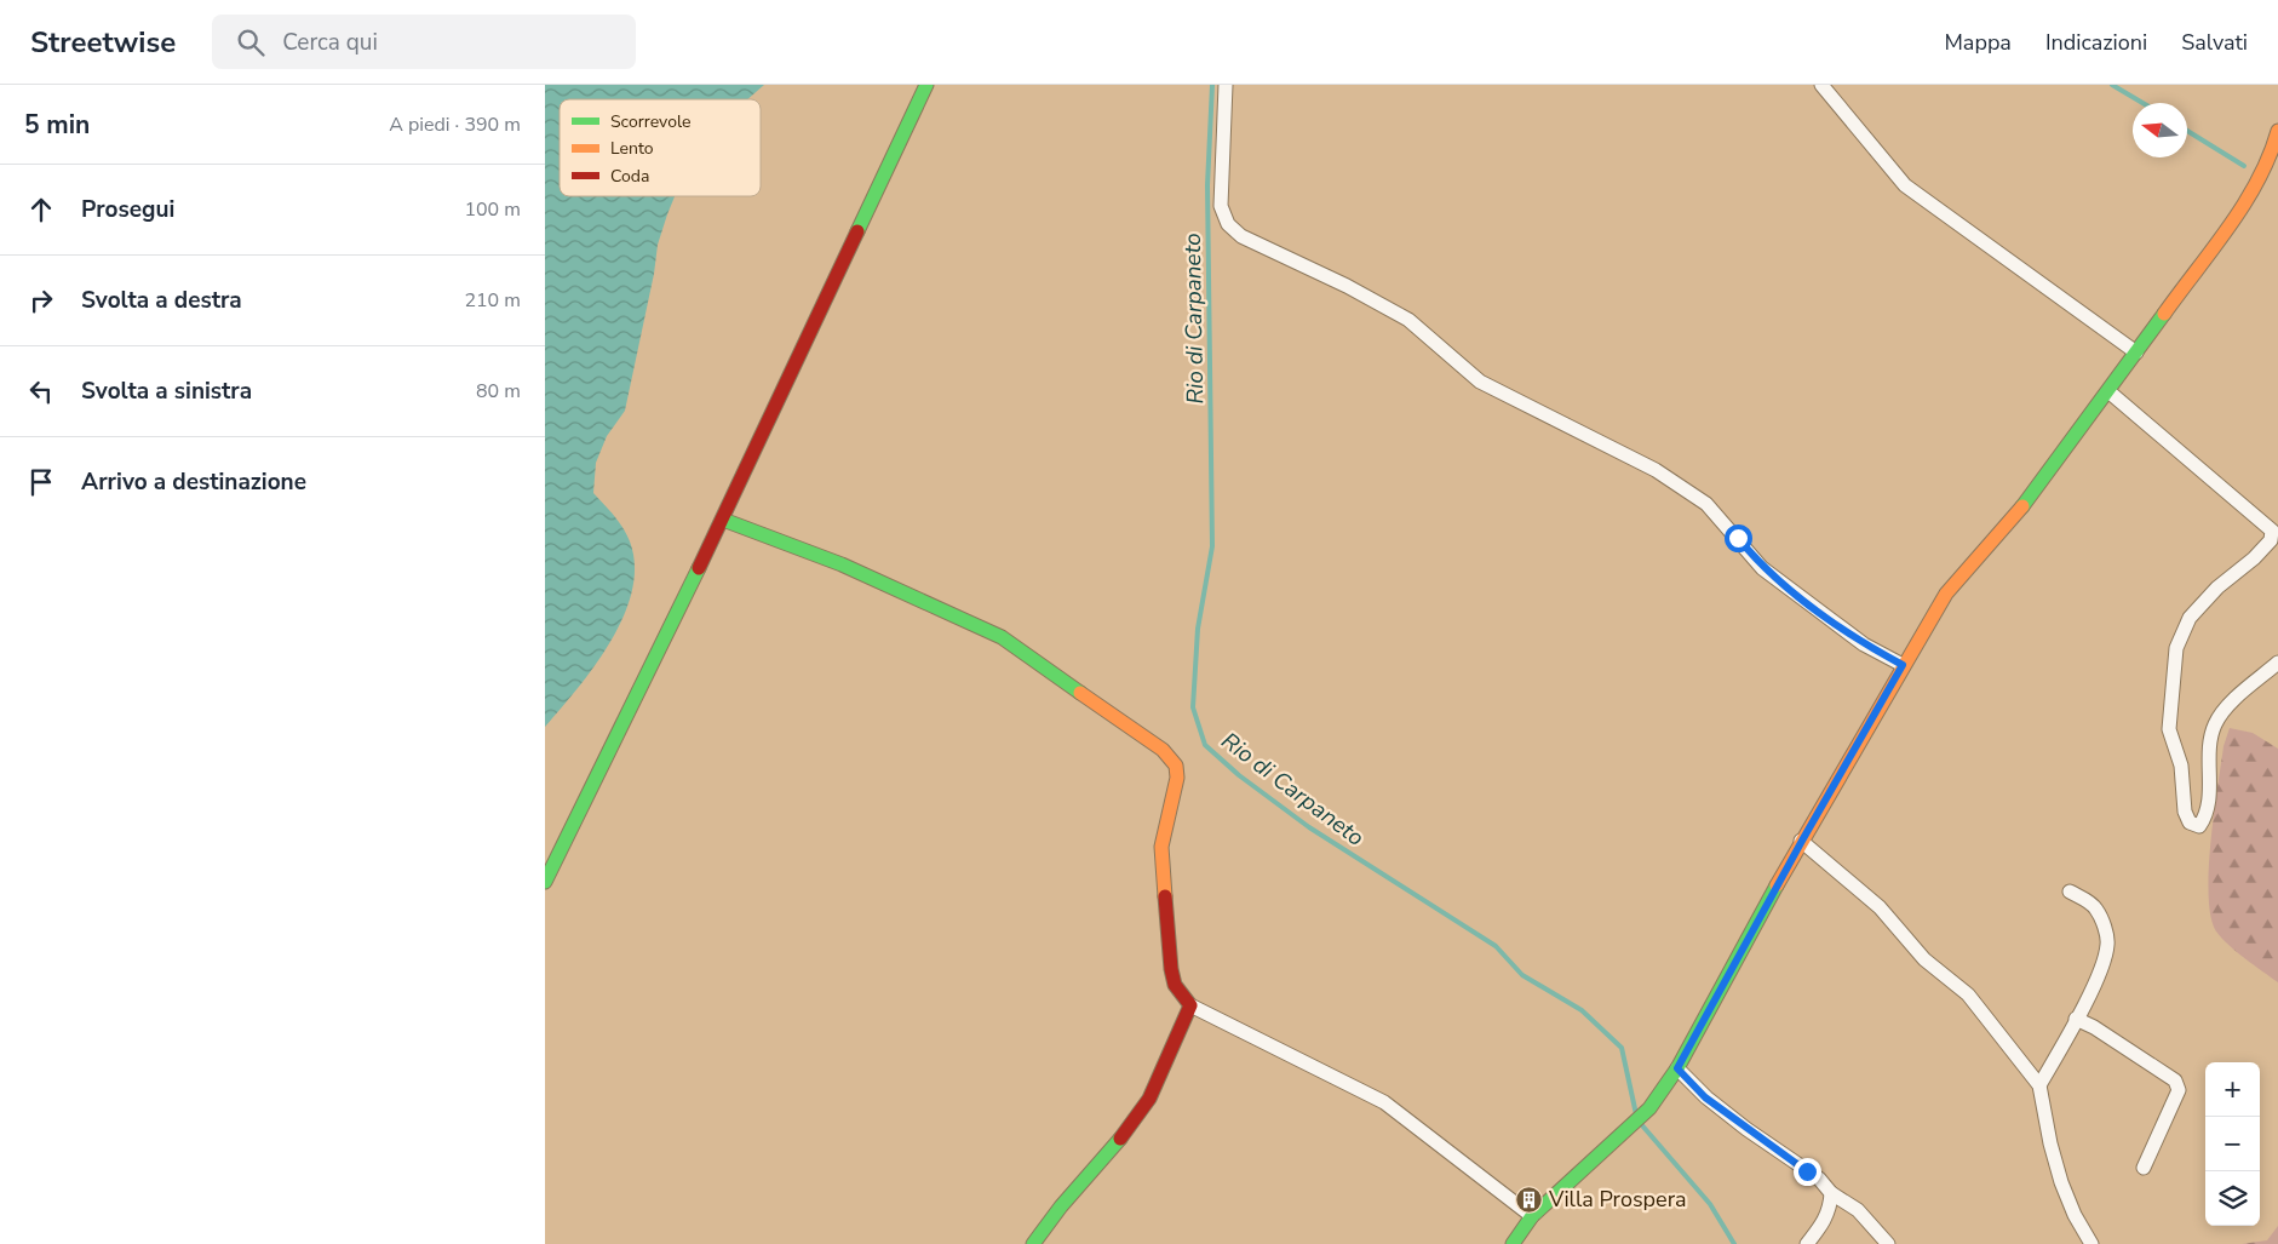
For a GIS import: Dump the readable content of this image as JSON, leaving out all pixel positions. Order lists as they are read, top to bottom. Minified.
{"water":["Rio di Carpaneto"],"places":{"building":["Villa Prospera"]},"legend":["Scorrevole","Lento","Coda"],"north":"left","page":{"header":"Streetwise","search":"Cerca qui","nav":["Mappa","Indicazioni","Salvati"],"heading":["5 min","A piedi · 390 m"],"list":[["Prosegui","100 m"],["Svolta a destra","210 m"],["Svolta a sinistra","80 m"],"Arrivo a destinazione"],"map_buttons":["+","−"]}}
